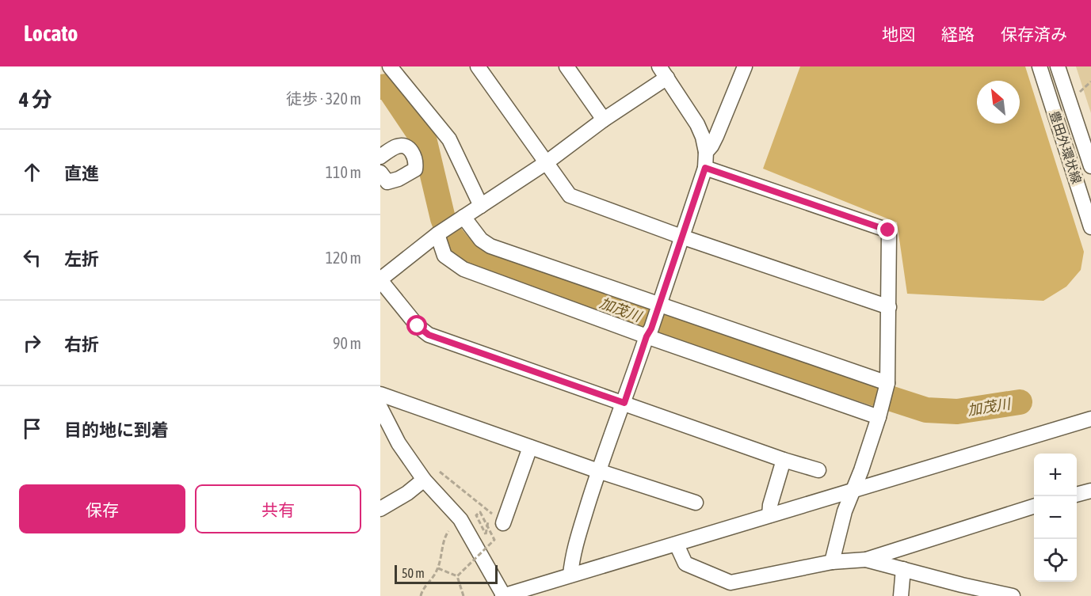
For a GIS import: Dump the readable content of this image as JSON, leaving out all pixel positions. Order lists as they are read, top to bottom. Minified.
{"streets":{"street":["豊田外環状線"]},"water":["加茂川"],"scale_bar":"50 m","north":"top left","page":{"header":"Locato","nav":["地図","経路","保存済み"],"heading":["4 分","徒歩 · 320 m"],"list":[["直進","110 m"],["左折","120 m"],["右折","90 m"],"目的地に到着"],"map_buttons":["+","−"],"buttons":["保存","共有"],"scale":"50 m"}}
